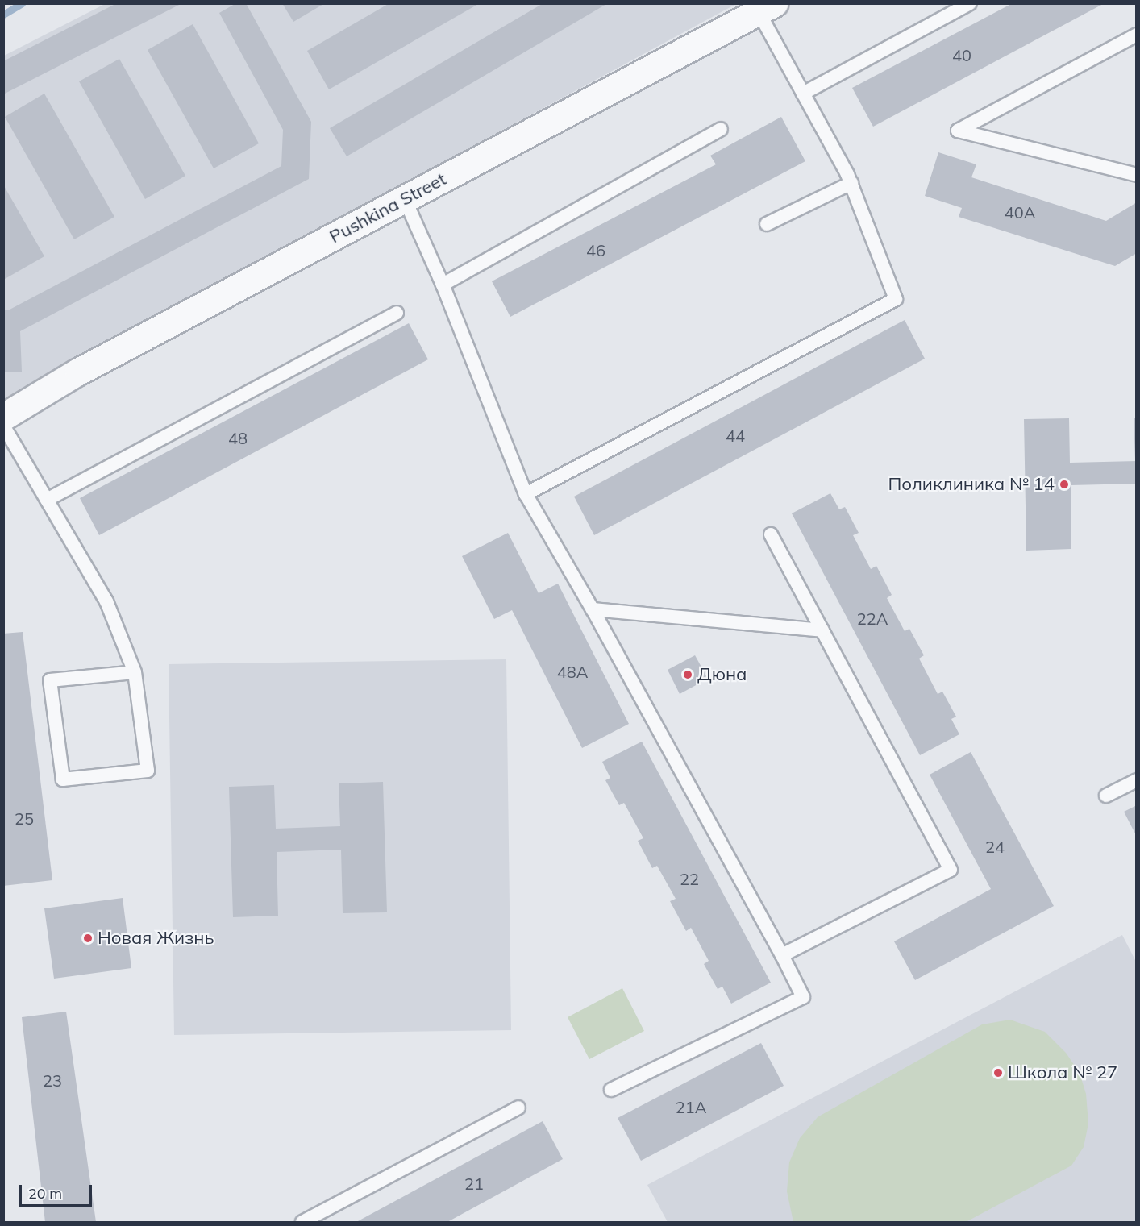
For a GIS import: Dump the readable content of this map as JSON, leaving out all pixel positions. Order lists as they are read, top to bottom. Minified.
{"streets":{"street":["Pushkina Street"]},"places":["Поликлиника № 14","Дюна","Новая Жизнь","Школа № 27"],"house_numbers":["40","40А","46","44","48","22А","48А","25","24","22","23","21А","21"],"scale_bar":"20 m"}
